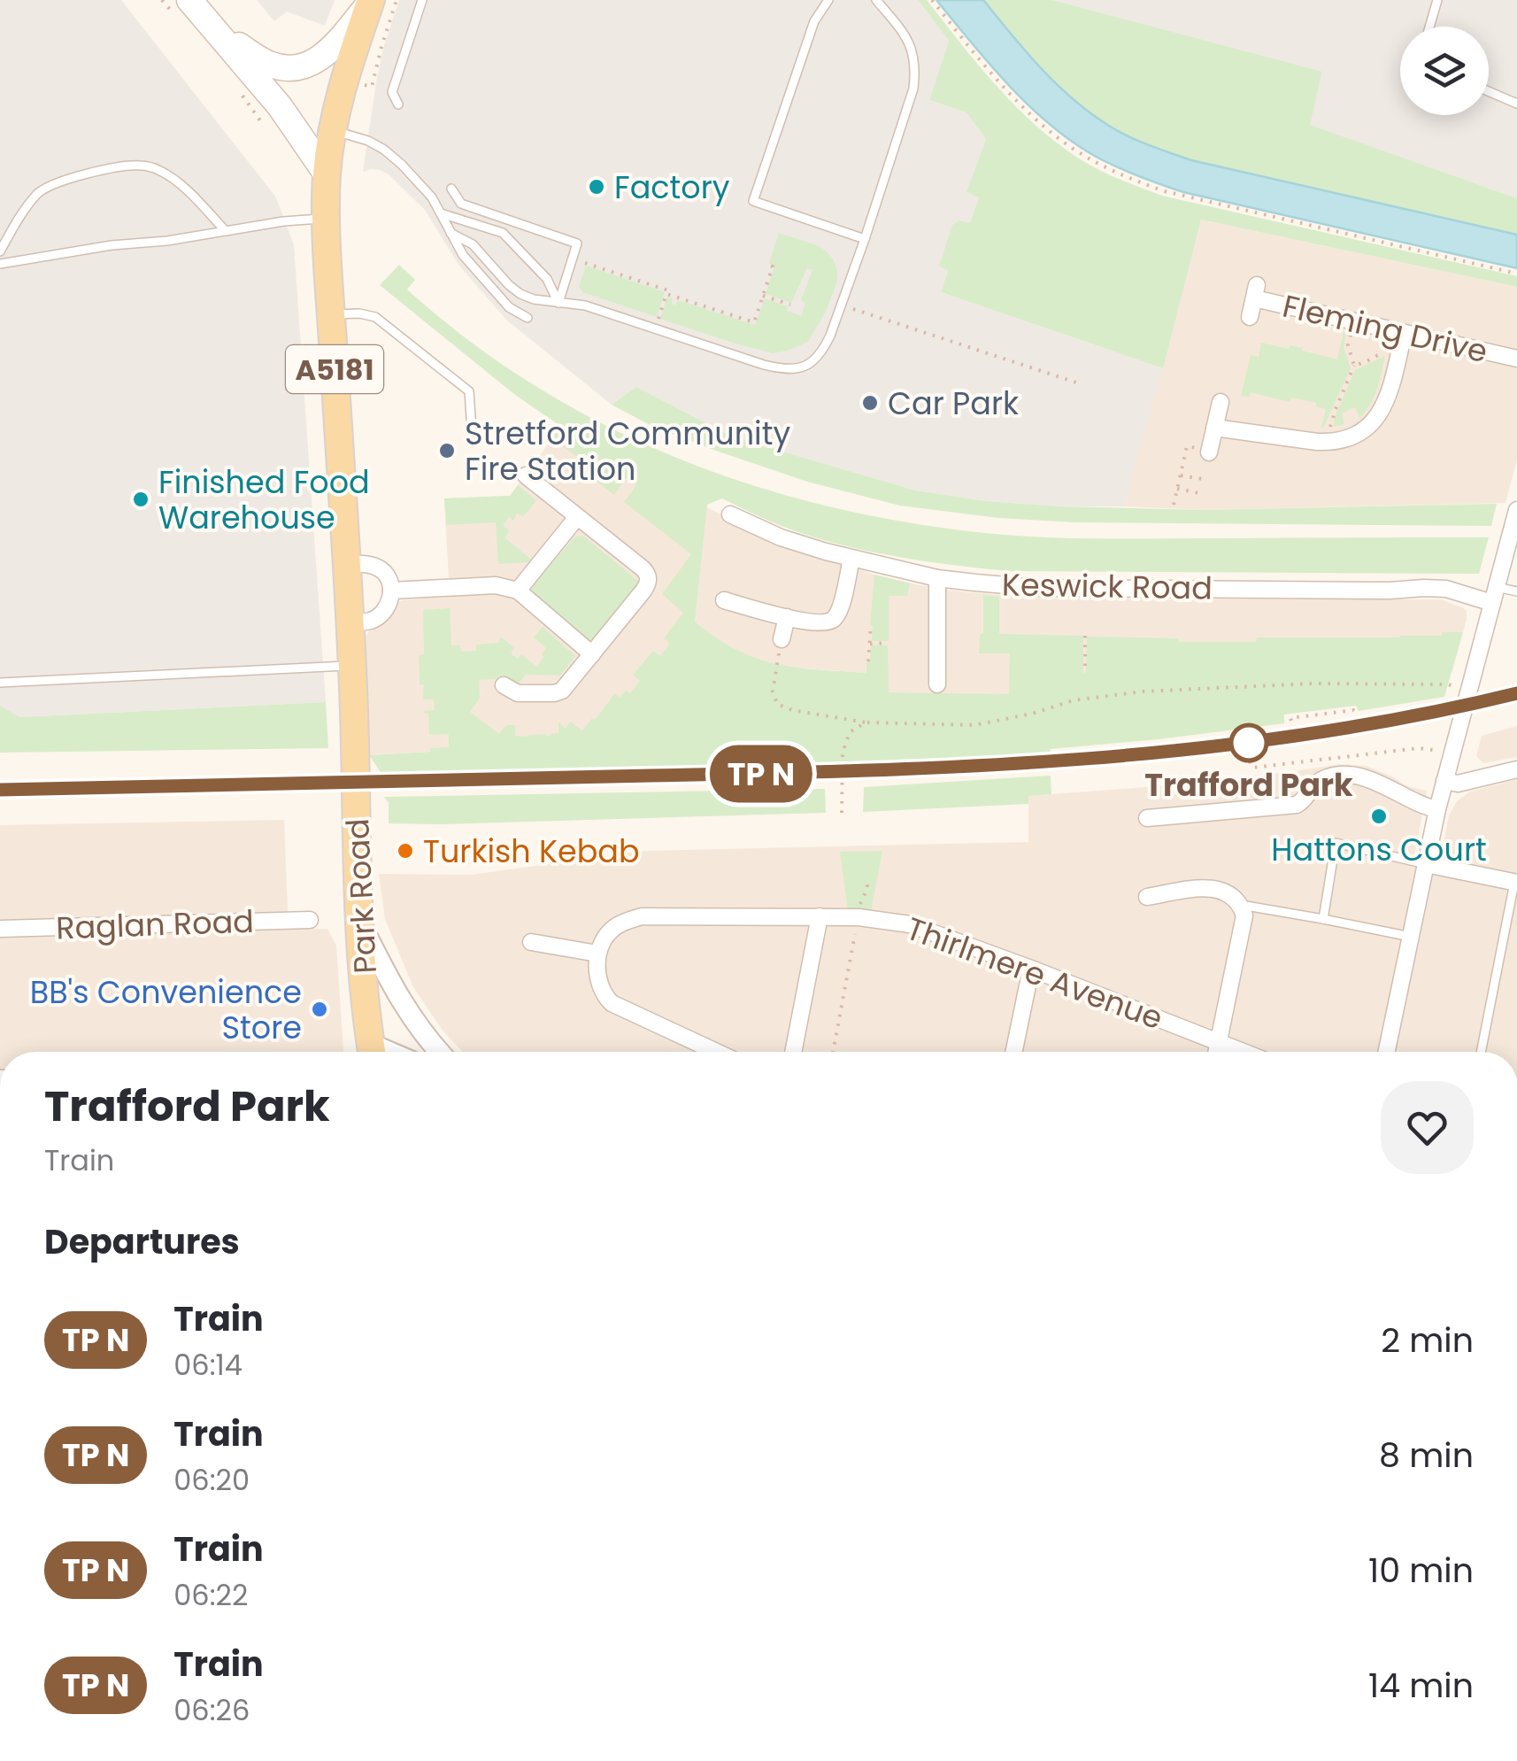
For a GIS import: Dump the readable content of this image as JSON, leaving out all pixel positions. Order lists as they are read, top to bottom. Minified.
{"streets":{"main road":["A5181","Park Road"],"street":["Fleming Drive","Keswick Road","Raglan Road","Thirlmere Avenue"]},"crossings":[["A5181","Park Road"]],"places":["Factory","Car Park","Stretford Community Fire Station","Finished Food Warehouse","Trafford Park","Hattons Court","Turkish Kebab","BB's Convenience Store"],"page":{"on_map":"TP N","heading":[["Trafford Park","Train"],"Departures"],"list":[{"mark":"TP N","name":"Train","note":"06:14","value":"2 min"},{"mark":"TP N","name":"Train","note":"06:20","value":"8 min"},{"mark":"TP N","name":"Train","note":"06:22","value":"10 min"},{"mark":"TP N","name":"Train","note":"06:26","value":"14 min"}]}}
